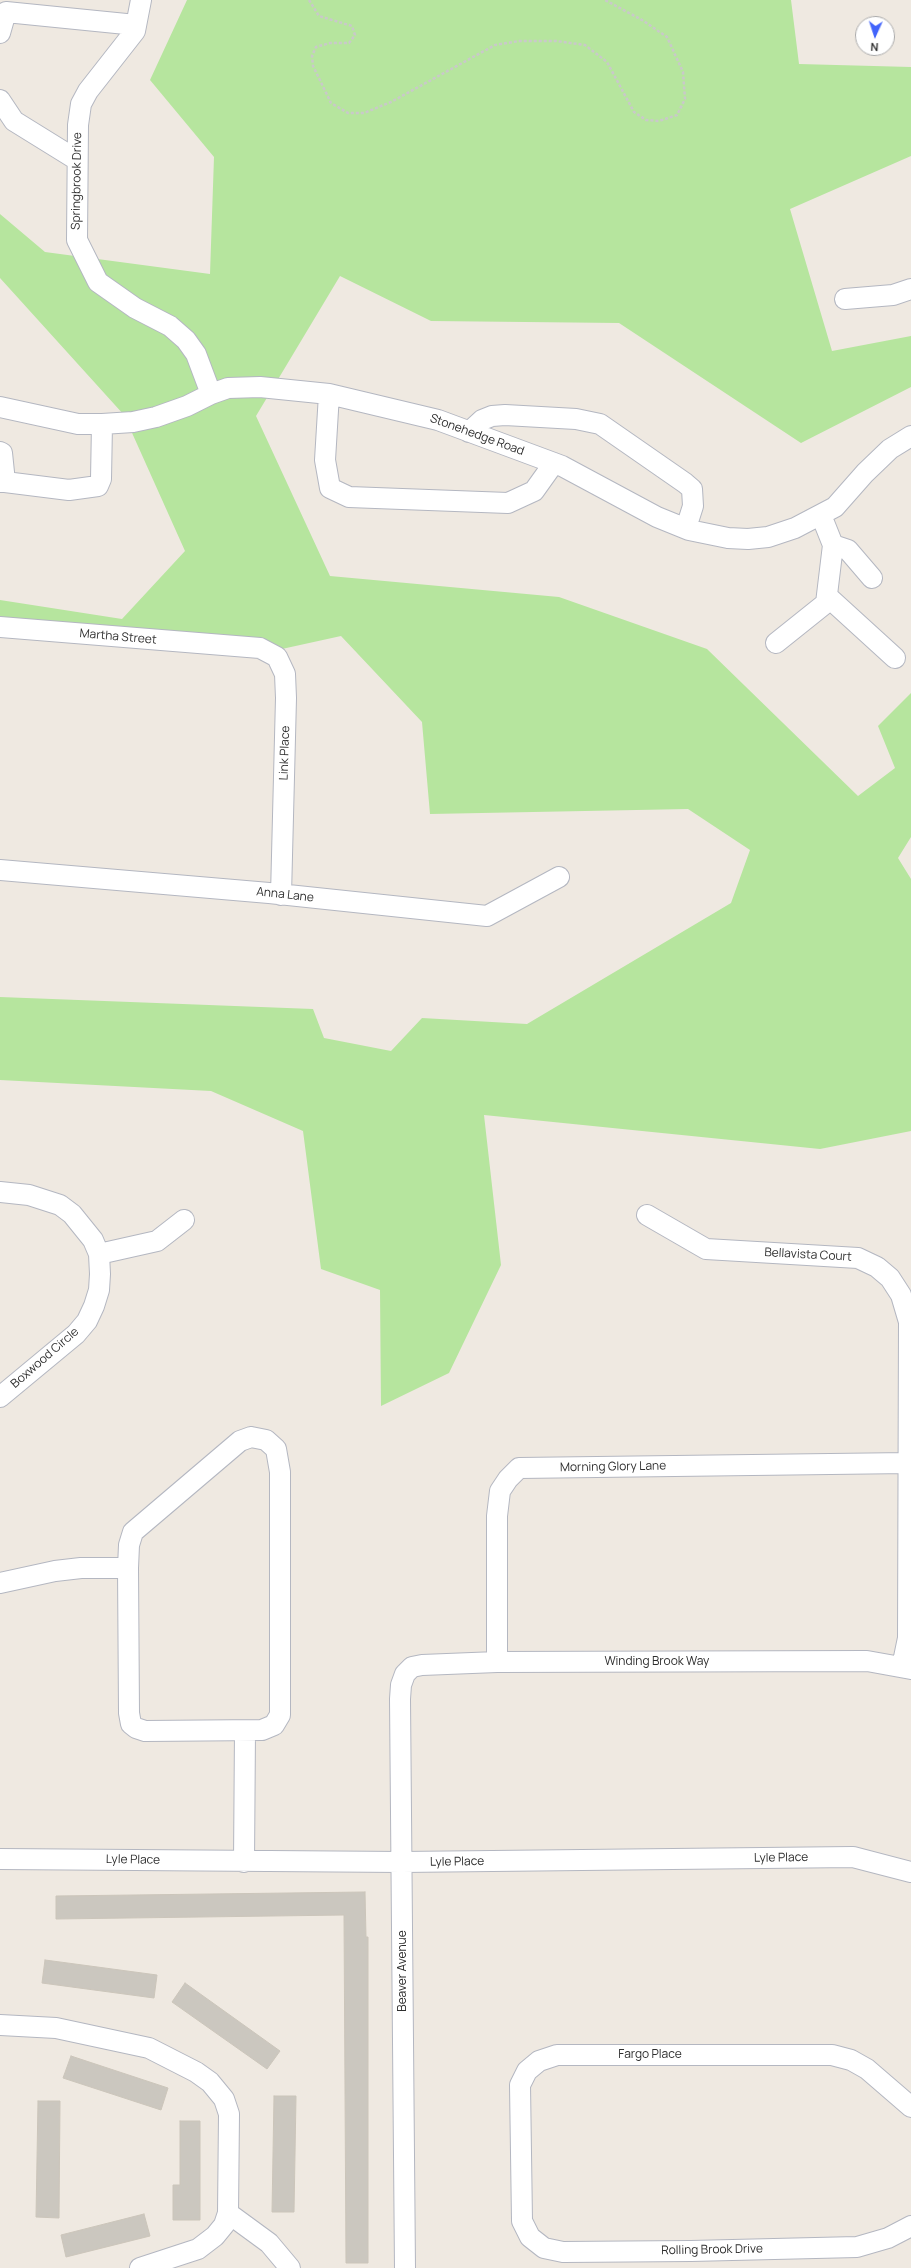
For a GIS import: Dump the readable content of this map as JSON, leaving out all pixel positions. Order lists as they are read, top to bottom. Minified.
{"streets":{"street":["Springbrook Drive","Stonehedge Road","Martha Street","Link Place","Anna Lane","Bellavista Court","Boxwood Circle","Morning Glory Lane","Winding Brook Way","Lyle Place","Beaver Avenue","Fargo Place","Rolling Brook Drive"]},"crossings":[["Springbrook Drive","Stonehedge Road"],["Martha Street","Link Place"],["Link Place","Anna Lane"],["Bellavista Court","Morning Glory Lane"],["Bellavista Court","Winding Brook Way"],["Morning Glory Lane","Winding Brook Way"],["Winding Brook Way","Beaver Avenue"],["Lyle Place","Beaver Avenue"],["Fargo Place","Rolling Brook Drive"]],"north":"bottom"}
